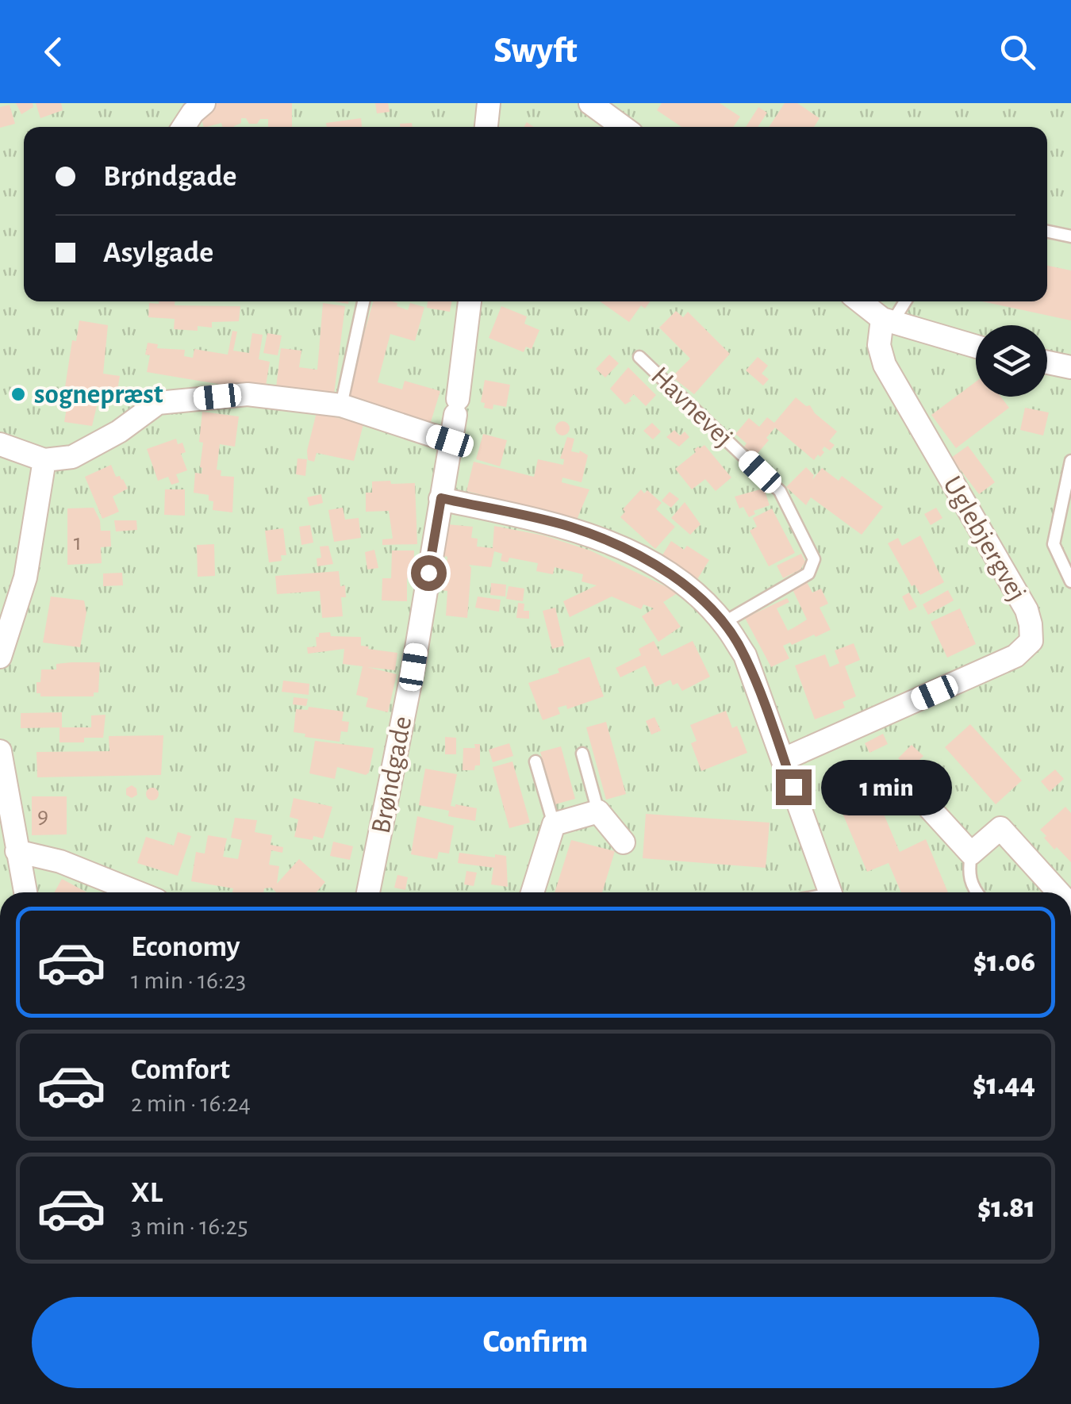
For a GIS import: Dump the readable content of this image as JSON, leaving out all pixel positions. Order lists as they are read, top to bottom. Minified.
{"streets":{"street":["Uglebjergvej","Brøndgade"],"lane":["Havnevej"]},"places":["sognepræst"],"house_numbers":["1","9"],"page":{"header":"Swyft","banner":["Brøndgade","Asylgade"],"bubble":"1 min","list":[{"name":"Economy","note":"1 min · 16:23","value":"$1.06"},{"name":"Comfort","note":"2 min · 16:24","value":"$1.44"},{"name":"XL","note":"3 min · 16:25","value":"$1.81"}],"buttons":"Confirm"}}
